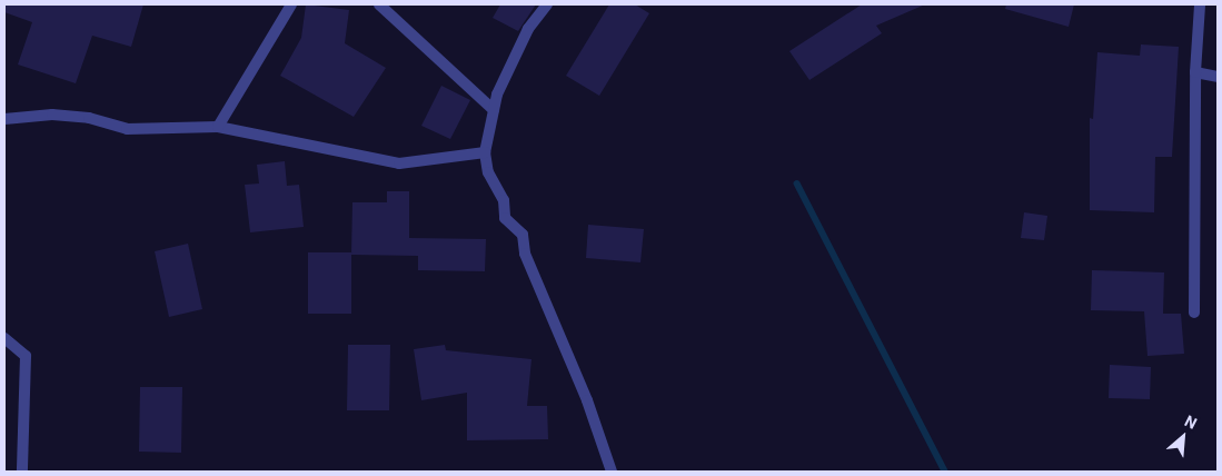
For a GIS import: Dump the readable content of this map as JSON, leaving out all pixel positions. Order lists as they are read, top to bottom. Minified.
{"north":"top right"}
